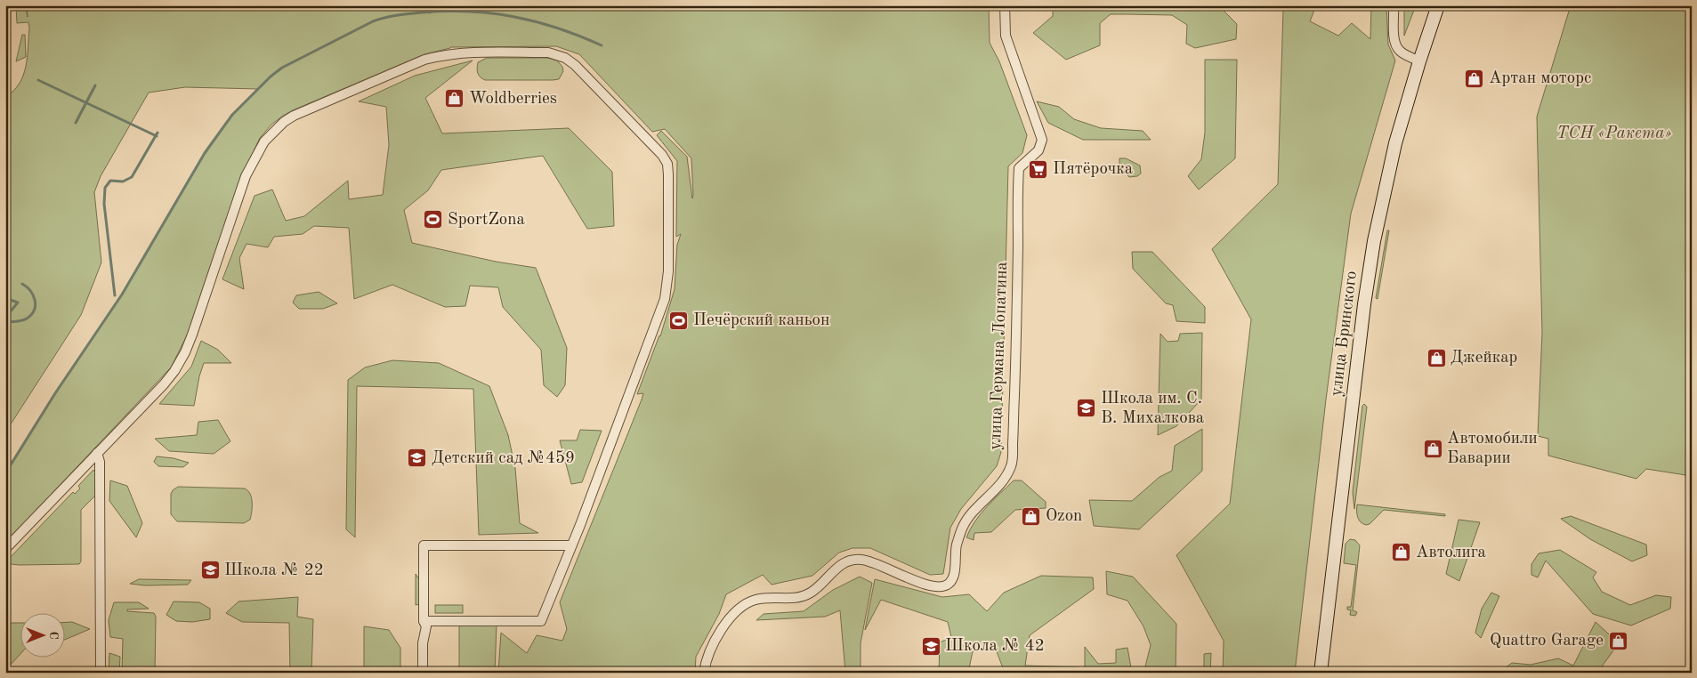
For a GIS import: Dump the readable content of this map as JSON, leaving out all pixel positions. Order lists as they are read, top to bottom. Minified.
{"streets":{"main road":["улица Бринского"],"street":["улица Германа Лопатина"]},"parks":["ТСН «Ракета»"],"places":{"shop":["Артан моторс","Woldberries","Джейкар","Автомобили Баварии","Ozon","Автолига","Quattro Garage"],"supermarket":["Пятёрочка"],"sports":["SportZona","Печёрский каньон"],"school or university":["Школа им. С. В. Михалкова","Детский сад №459","Школа № 22","Школа № 42"]},"north":"right"}
